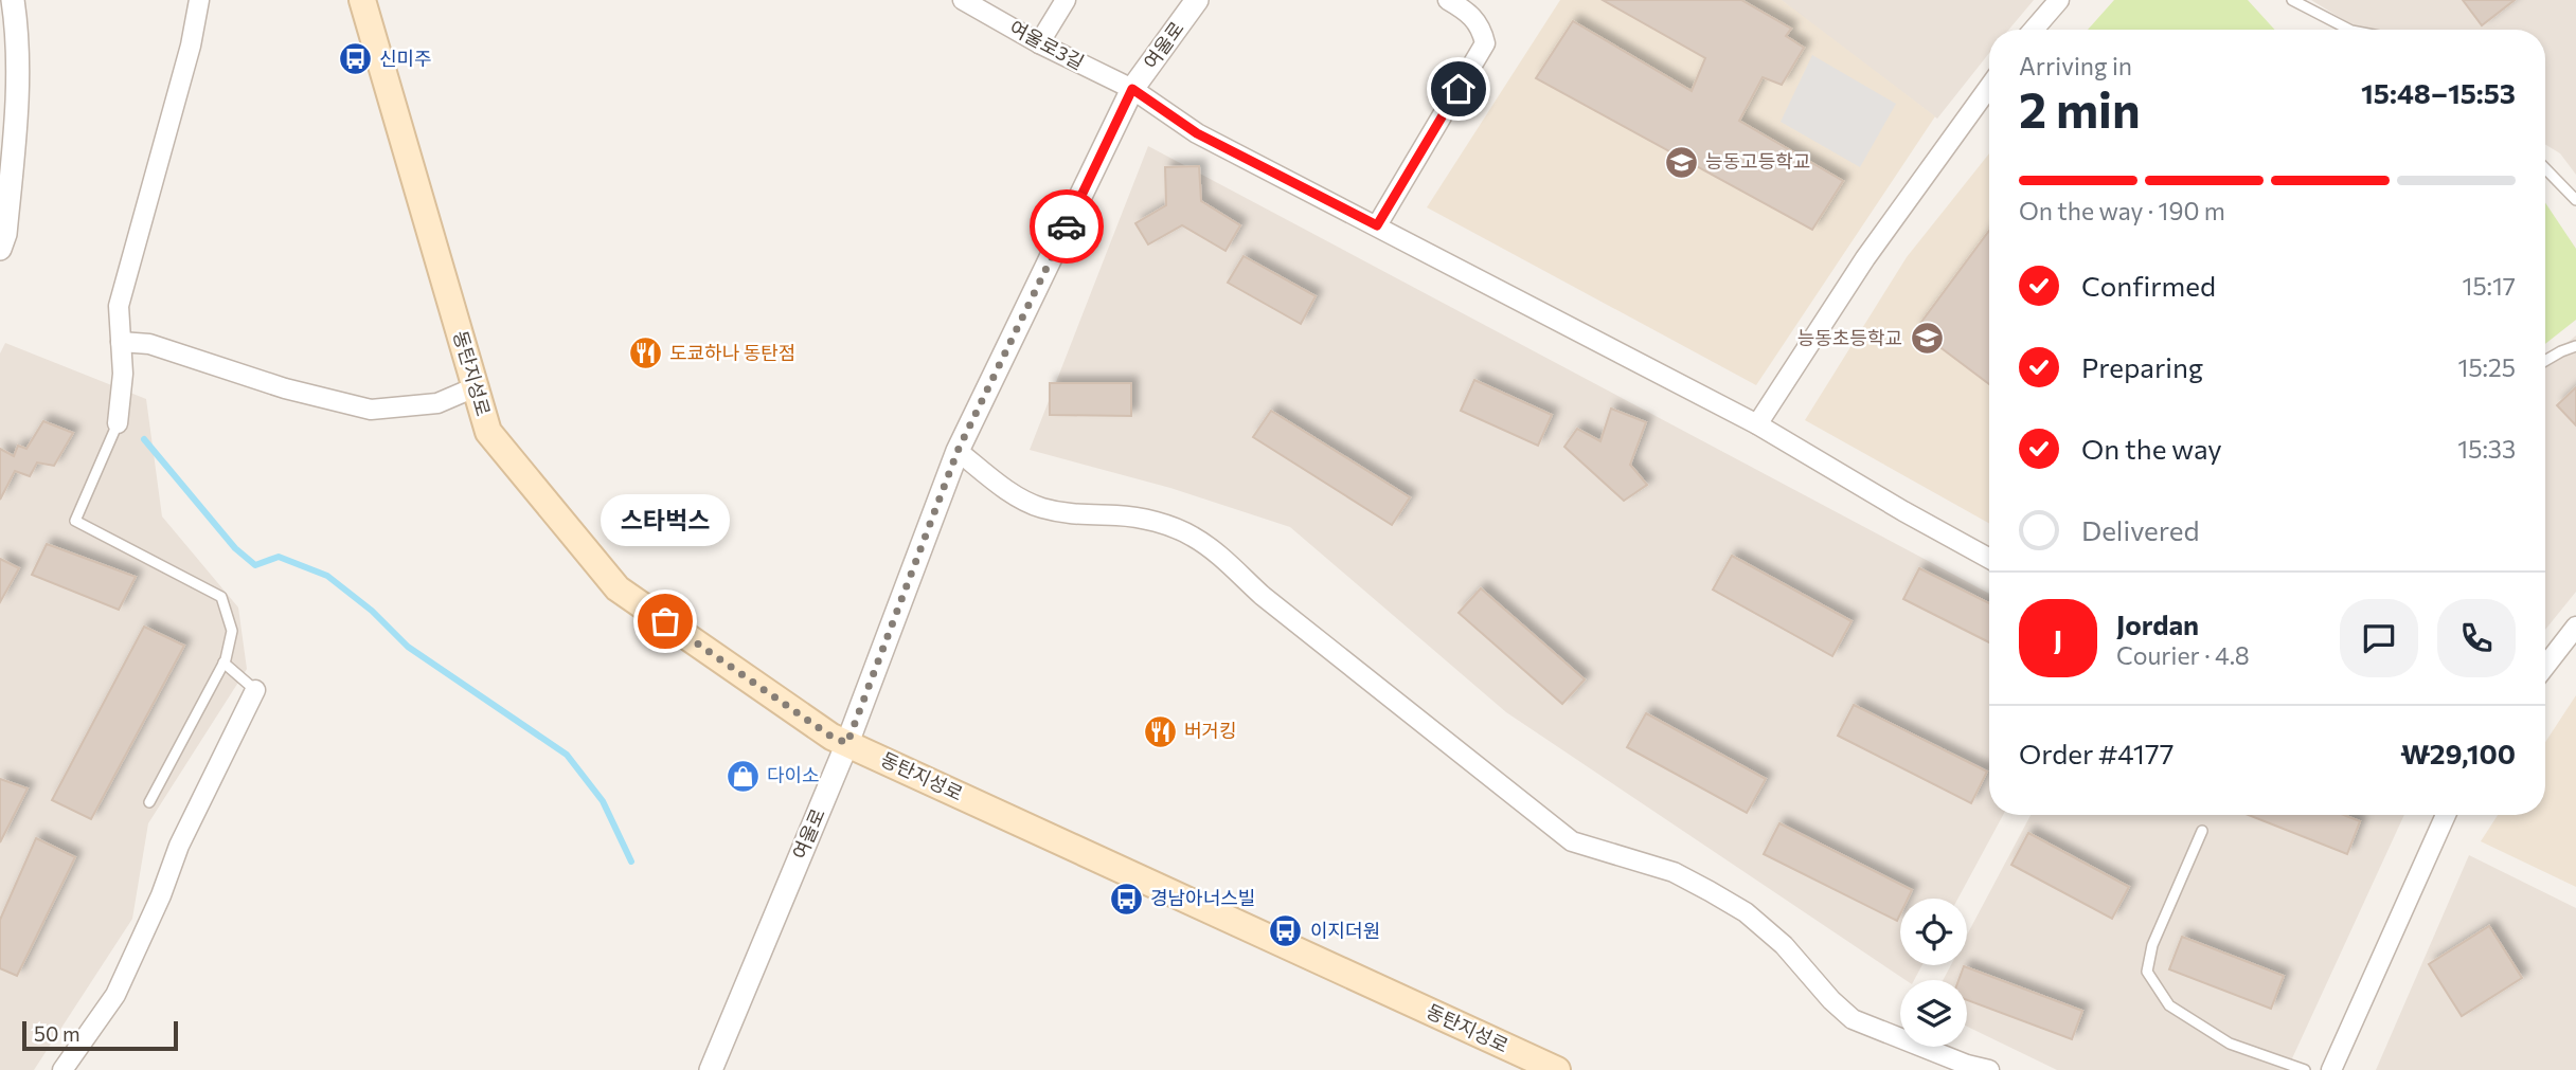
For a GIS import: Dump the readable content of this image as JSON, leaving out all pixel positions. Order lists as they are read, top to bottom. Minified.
{"streets":{"main road":["동탄지성로"],"street":["여울로3길","여울로"]},"crossings":[["여울로3길","여울로"],["여울로","동탄지성로"]],"places":{"bus stop":["신미주","경남아너스빌","이지더원"],"school or university":["능동고등학교","능동초등학교"],"restaurant":["도쿄하나 동탄점","버거킹"],"other":["스타벅스"],"shop":["다이소"]},"scale_bar":"50 m","page":{"heading":["2 min","Arriving in","15:48–15:53"],"panel":["Jordan","Courier · 4.8","Order #4177","₩29,100"],"bar":"On the way · 190 m","list":[["Confirmed","15:17"],["Preparing","15:25"],["On the way","15:33"],"Delivered"],"bubble":"스타벅스","round":"J","scale":"50 m"}}
